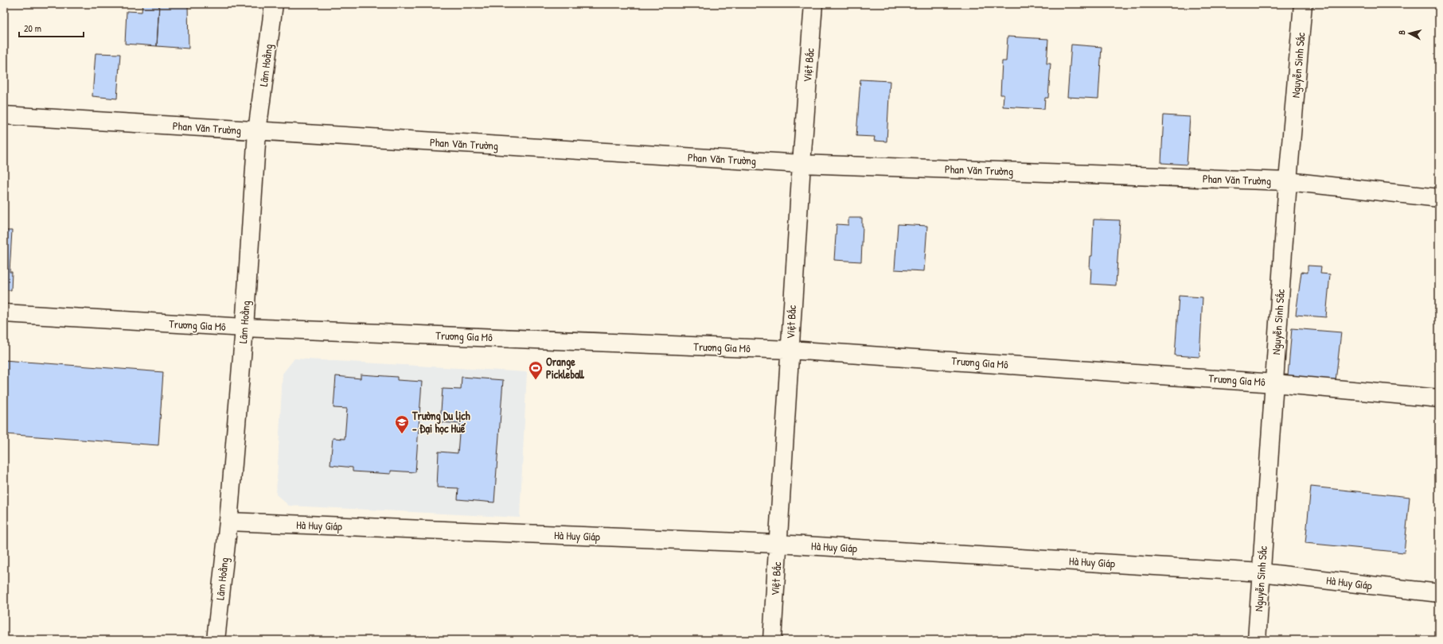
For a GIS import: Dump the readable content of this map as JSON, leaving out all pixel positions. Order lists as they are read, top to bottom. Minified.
{"streets":{"street":["Lâm Hoằng","Việt Bắc","Nguyễn Sinh Sắc","Phan Văn Trường","Trương Gia Mô","Hà Huy Giáp"]},"crossings":[["Lâm Hoằng","Phan Văn Trường"],["Lâm Hoằng","Trương Gia Mô"],["Lâm Hoằng","Hà Huy Giáp"],["Việt Bắc","Phan Văn Trường"],["Việt Bắc","Trương Gia Mô"],["Việt Bắc","Hà Huy Giáp"],["Nguyễn Sinh Sắc","Phan Văn Trường"],["Nguyễn Sinh Sắc","Trương Gia Mô"],["Nguyễn Sinh Sắc","Hà Huy Giáp"]],"places":{"sports":["Orange Pickleball"],"school or university":["Trường Du lịch - Đại học Huế"]},"scale_bar":"20 m","north":"left"}
